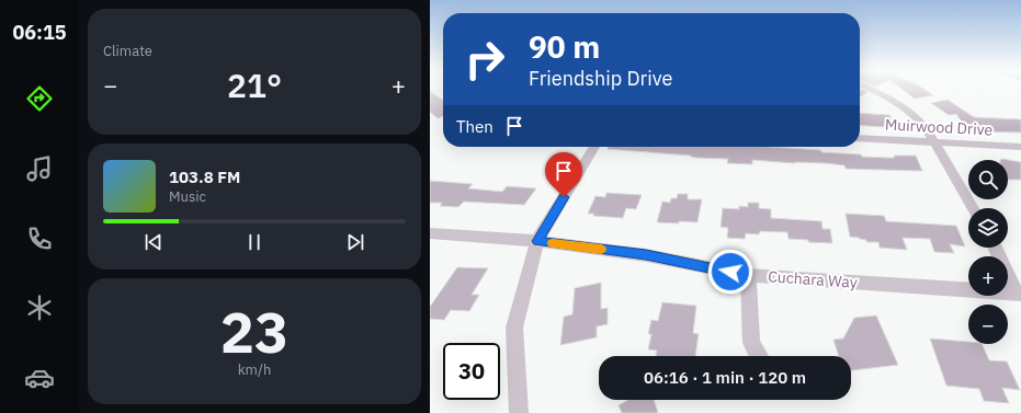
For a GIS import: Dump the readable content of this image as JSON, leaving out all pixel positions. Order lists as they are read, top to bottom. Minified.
{"streets":{"street":["Muirwood Drive","Cuchara Way"]},"page":{"tabs":"06:15","tile":["Climate",["23","km/h"]],"turn":["90 m","Friendship Drive"],"heat":["−","21°","+"],"then":"Then","song":["103.8 FM","Music"],"map_buttons":["+","−"],"limit":"30","trip":"06:16 · 1 min · 120 m"}}
